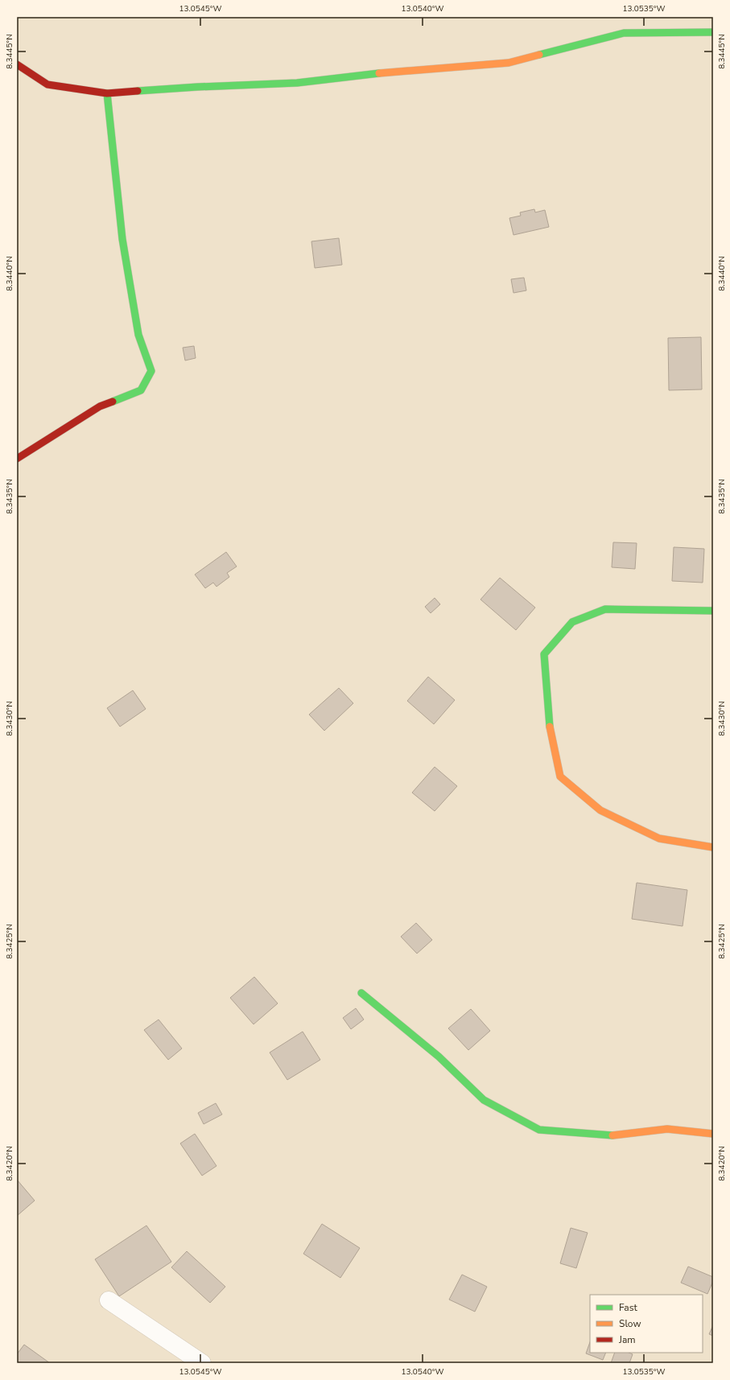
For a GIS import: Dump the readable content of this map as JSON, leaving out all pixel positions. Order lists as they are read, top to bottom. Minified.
{"legend":["Fast","Slow","Jam"],"coordinates":["13.0545°W","13.0540°W","13.0535°W","8.3445°N","8.3440°N","8.3435°N","8.3430°N","8.3425°N","8.3420°N"]}
